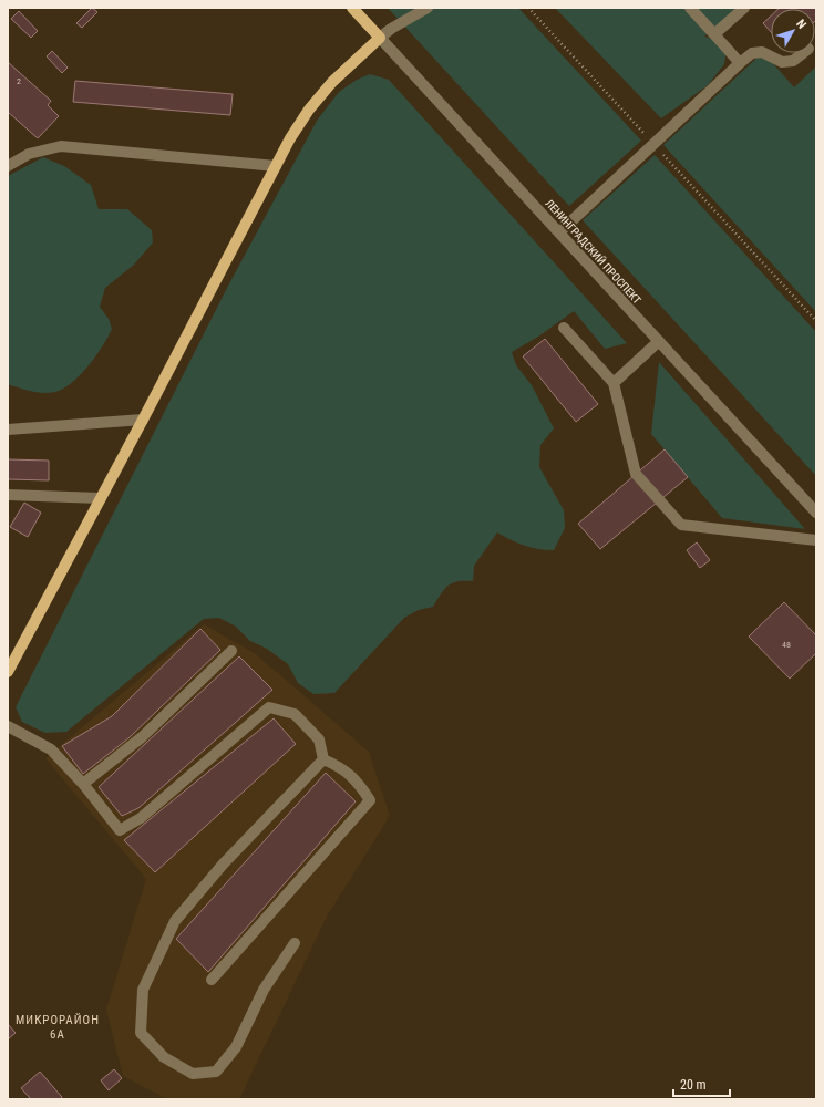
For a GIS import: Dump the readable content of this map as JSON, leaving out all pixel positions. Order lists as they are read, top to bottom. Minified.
{"streets":{"main road":["ЛЕНИНГРАДСКИЙ ПРОСПЕКТ"]},"districts":["МИКРОРАЙОН 6А"],"house_numbers":["2","48"],"scale_bar":"20 m","north":"top right"}
